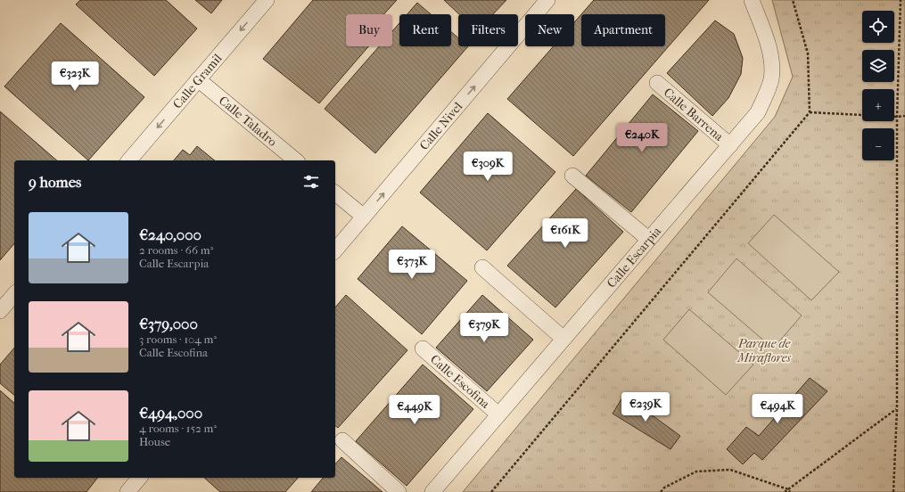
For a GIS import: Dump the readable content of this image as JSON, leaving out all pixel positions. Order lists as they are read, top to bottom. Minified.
{"streets":{"street":["Calle Gramil","Calle Barrena","Calle Taladro","Calle Nivel","Calle Escarpia","Calle Escofina"]},"crossings":[["Calle Gramil","Calle Taladro"],["Calle Barrena","Calle Escarpia"],["Calle Escarpia","Calle Escofina"]],"one_way":["Calle Gramil","Calle Nivel"],"parks":["Parque de Miraflores"],"page":{"map_buttons":["+","−"],"chip":["Buy","Rent","Filters","New","Apartment"],"price":["€323K","€240K","€309K","€161K","€373K","€379K","€239K","€494K","€449K"],"heading":"9 homes","list":[{"name":"€240,000","note":"2 rooms · 66 m² · Calle Escarpia"},{"name":"€379,000","note":"3 rooms · 104 m² · Calle Escofina"},{"name":"€494,000","note":"4 rooms · 152 m² · House"}]}}
